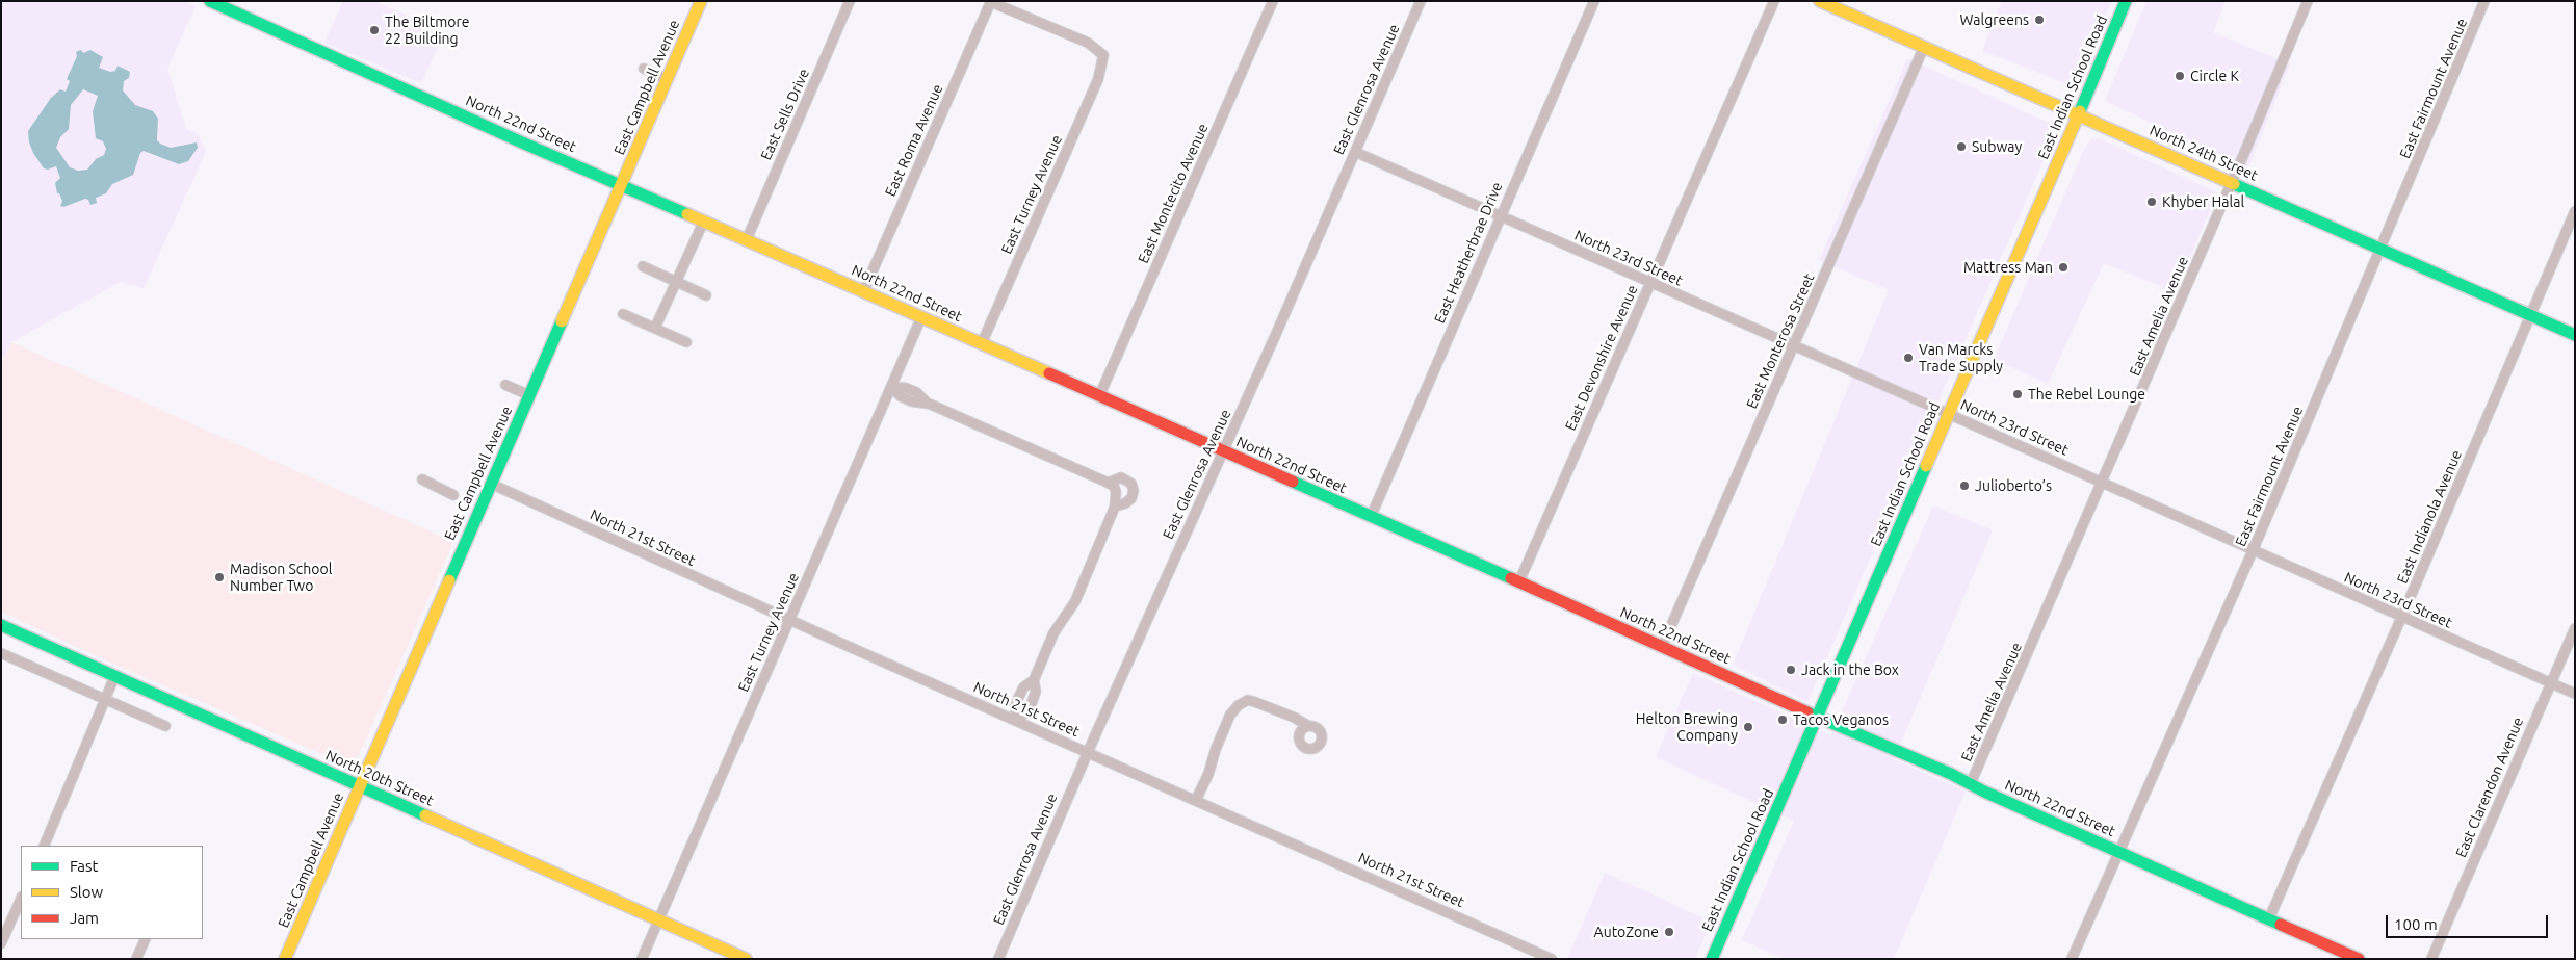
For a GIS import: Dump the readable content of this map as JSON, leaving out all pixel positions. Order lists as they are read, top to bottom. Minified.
{"streets":{"street":["East Campbell Avenue","East Indian School Road","East Fairmount Avenue","East Glenrosa Avenue","East Sells Drive","North 22nd Street","East Roma Avenue","North 24th Street","East Montecito Avenue","East Turney Avenue","East Heatherbrae Drive","North 23rd Street","East Amelia Avenue","East Monterosa Street","East Devonshire Avenue","East Indianola Avenue","North 21st Street","North 20th Street","East Clarendon Avenue"]},"crossings":[["East Campbell Avenue","North 22nd Street"],["East Campbell Avenue","North 21st Street"],["East Campbell Avenue","North 20th Street"],["East Indian School Road","North 22nd Street"],["East Indian School Road","North 24th Street"],["East Indian School Road","North 23rd Street"],["East Fairmount Avenue","North 22nd Street"],["East Fairmount Avenue","North 24th Street"],["East Fairmount Avenue","North 23rd Street"],["East Glenrosa Avenue","North 22nd Street"],["East Glenrosa Avenue","North 23rd Street"],["East Glenrosa Avenue","North 21st Street"],["East Sells Drive","North 22nd Street"],["North 22nd Street","East Roma Avenue"],["North 22nd Street","East Montecito Avenue"],["North 22nd Street","East Turney Avenue"],["North 22nd Street","East Heatherbrae Drive"],["North 22nd Street","East Amelia Avenue"],["North 22nd Street","East Monterosa Street"],["North 22nd Street","East Devonshire Avenue"],["North 22nd Street","East Indianola Avenue"],["East Roma Avenue","East Turney Avenue"],["North 24th Street","East Amelia Avenue"],["North 24th Street","East Monterosa Street"],["North 24th Street","East Indianola Avenue"],["East Turney Avenue","North 21st Street"],["East Turney Avenue","North 20th Street"],["East Heatherbrae Drive","North 23rd Street"],["North 23rd Street","East Amelia Avenue"],["North 23rd Street","East Monterosa Street"],["North 23rd Street","East Devonshire Avenue"],["North 23rd Street","East Indianola Avenue"],["North 23rd Street","East Clarendon Avenue"]],"places":["Walgreens","The Biltmore 22 Building","Circle K","Subway","Khyber Halal","Mattress Man","Van Marcks Trade Supply","The Rebel Lounge","Julioberto’s","Madison School Number Two","Jack in the Box","Tacos Veganos","Helton Brewing Company","AutoZone"],"legend":["Fast","Slow","Jam"],"scale_bar":"100 m"}
